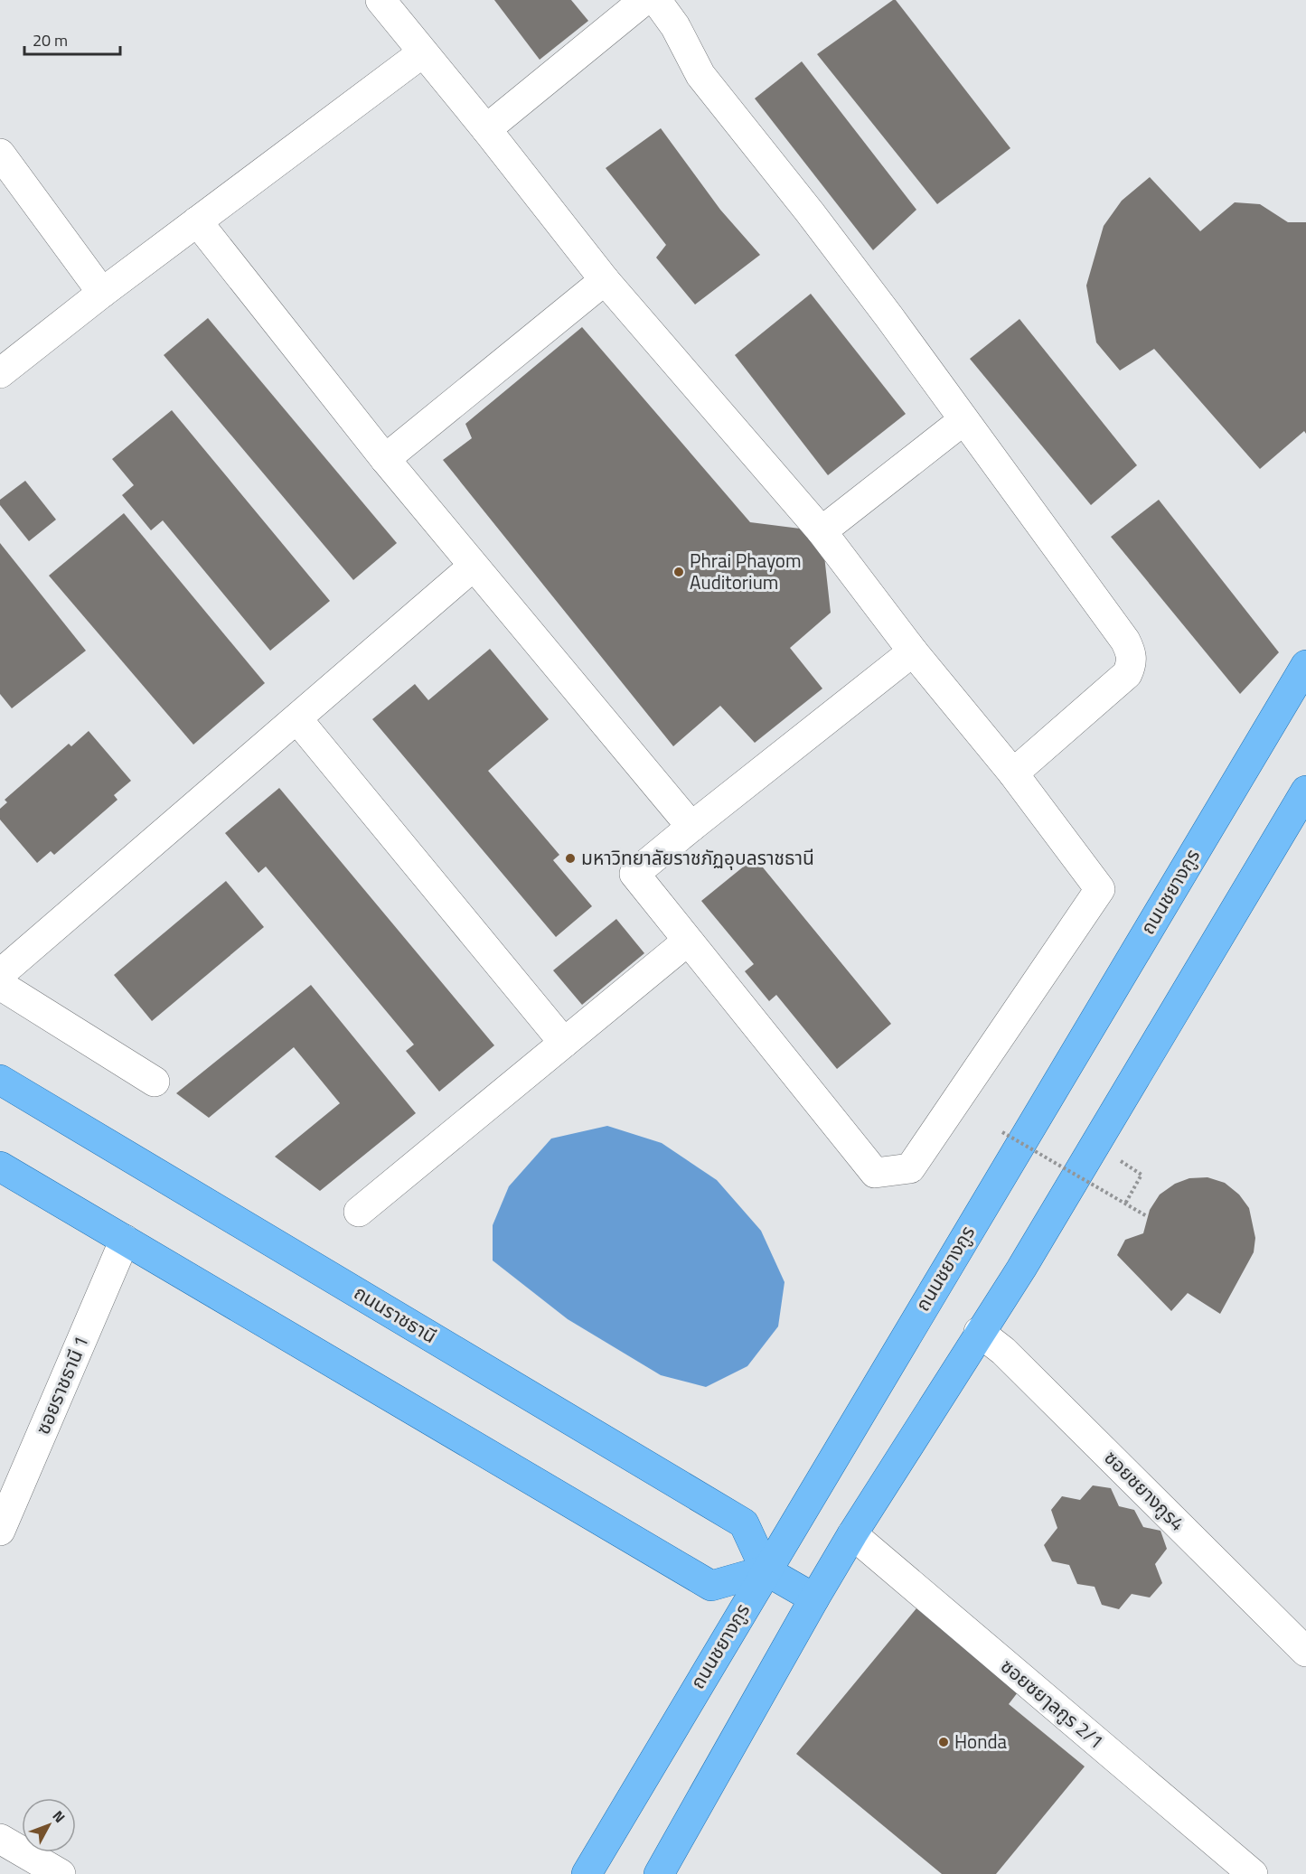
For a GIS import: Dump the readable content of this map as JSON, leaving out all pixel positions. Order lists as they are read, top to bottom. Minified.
{"streets":{"main road":["ถนนชยางกูร","ถนนราชธานี"],"street":["ซอยราชธานี 1","ซอยชยางกูร4","ซอยซยๅลกูร 2/1"]},"crossings":[["ถนนชยางกูร","ถนนราชธานี"]],"places":["Phrai Phayom Auditorium","มหาวิทยาลัยราชภัฏอุบลราชธานี","Honda"],"scale_bar":"20 m","north":"top right"}
